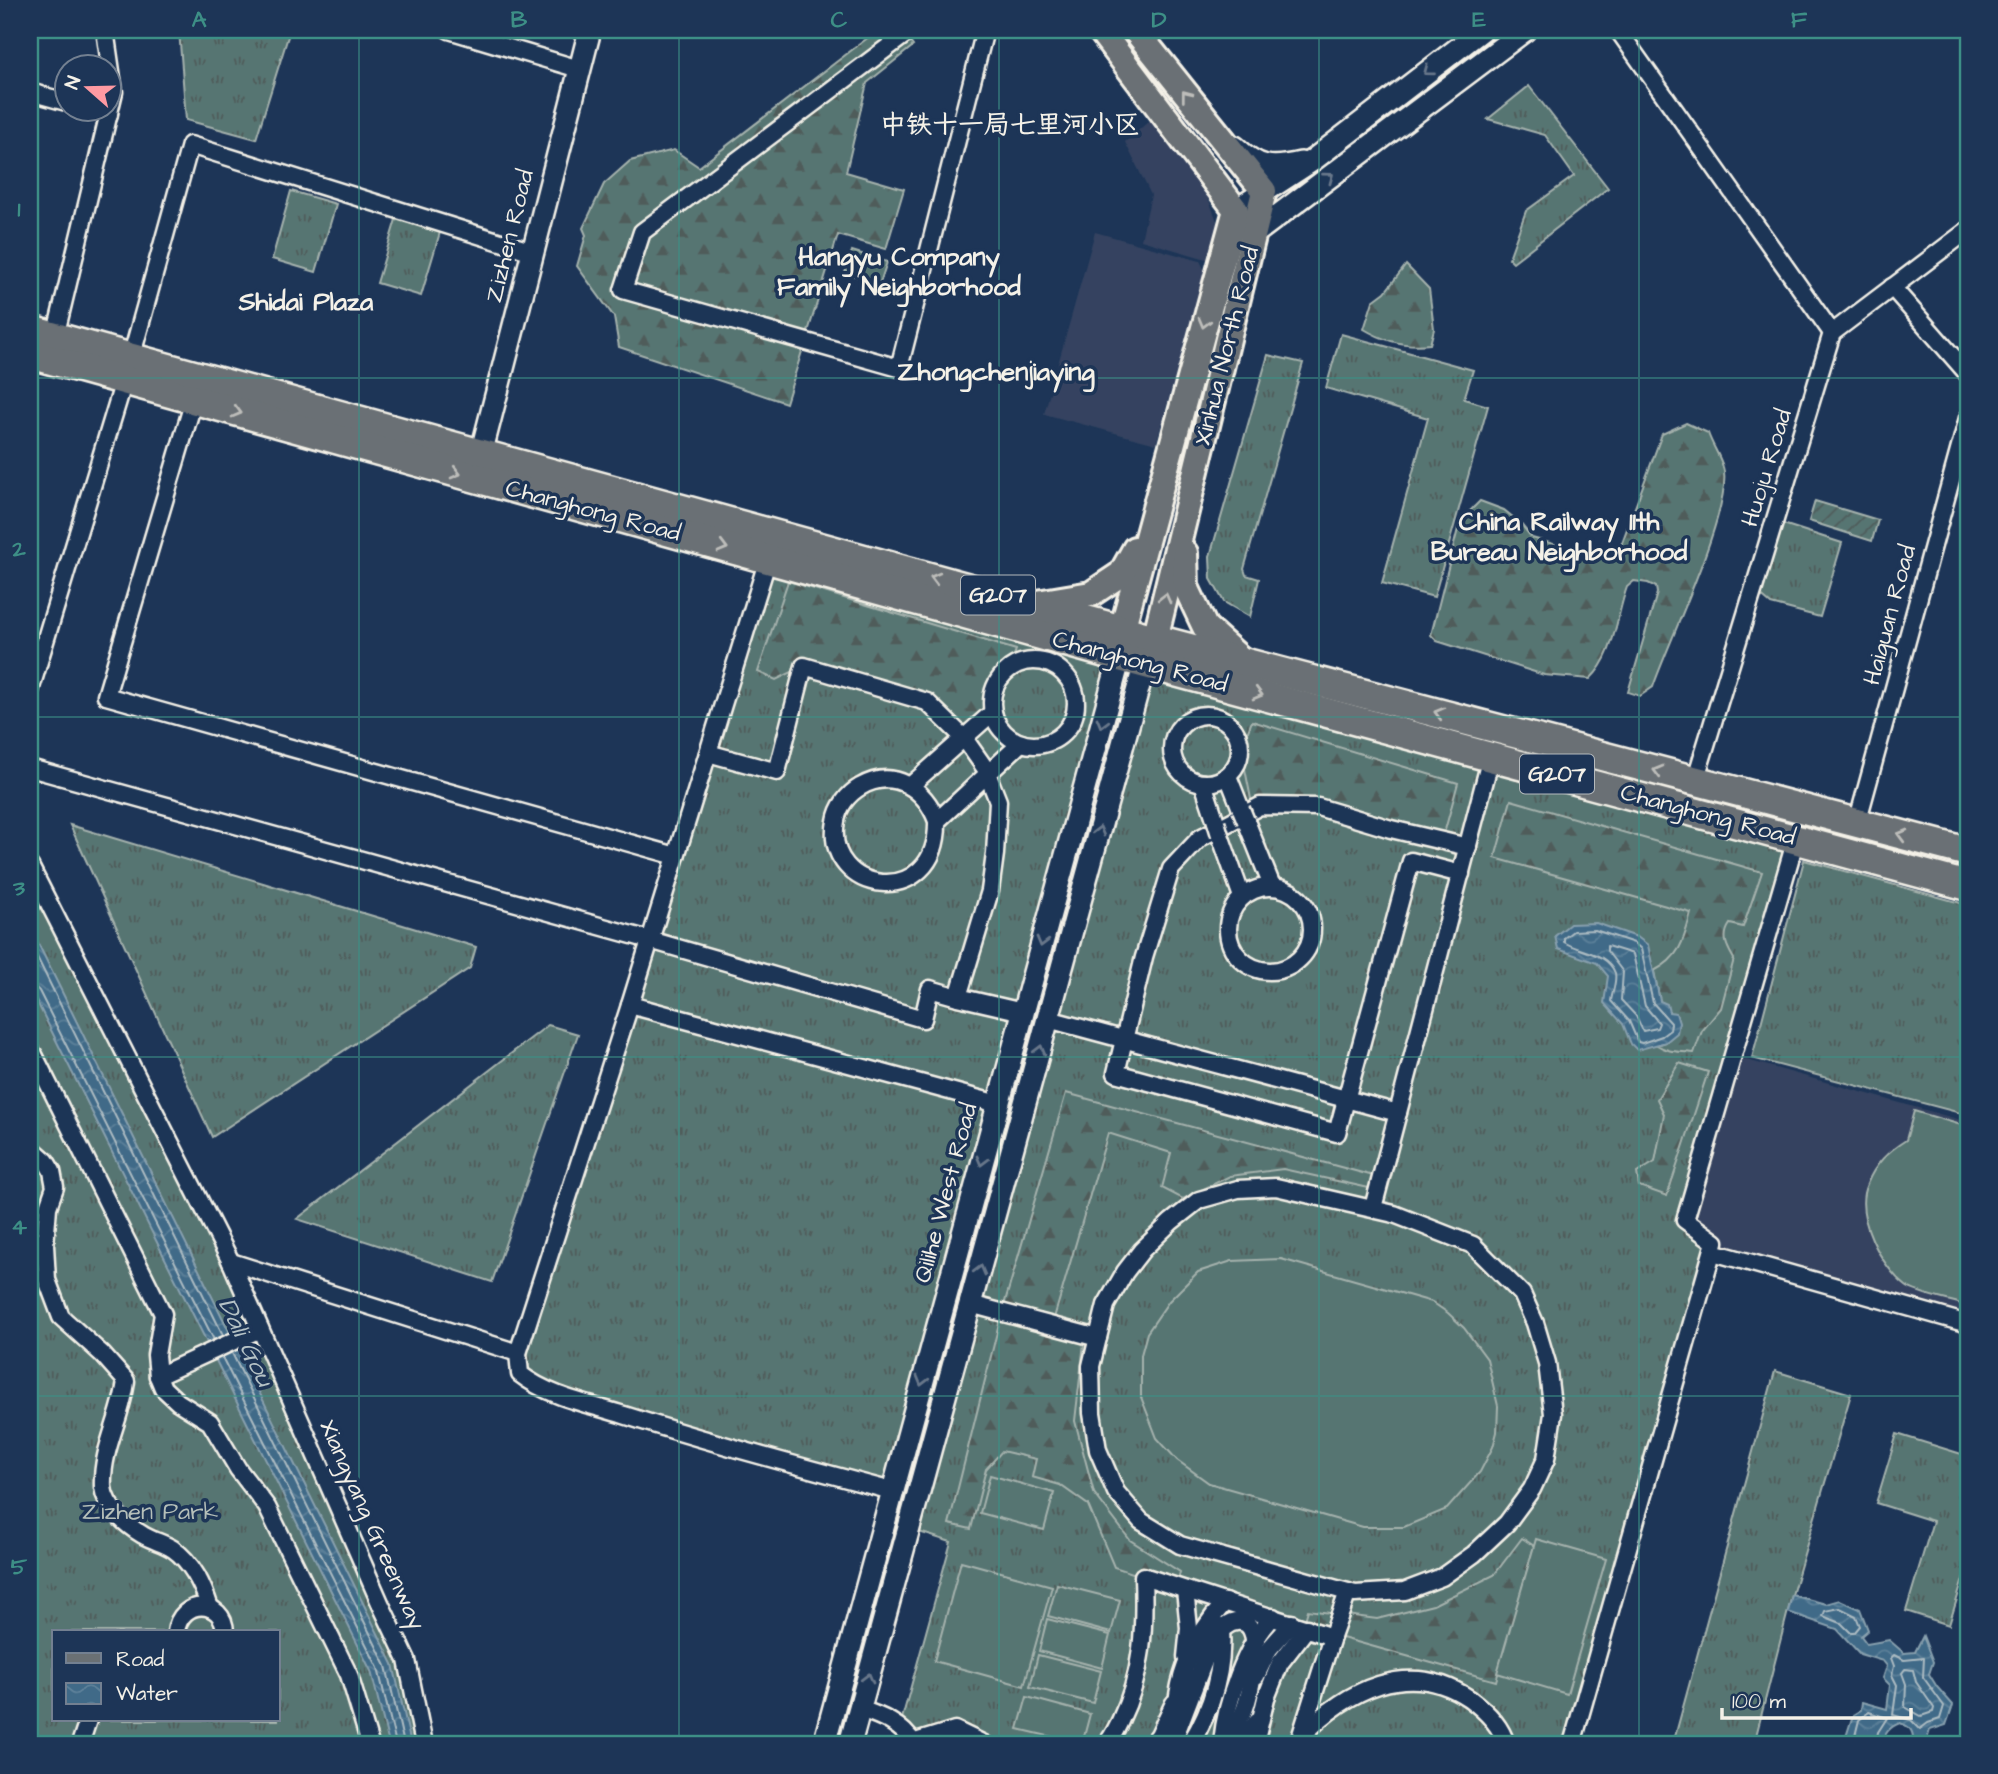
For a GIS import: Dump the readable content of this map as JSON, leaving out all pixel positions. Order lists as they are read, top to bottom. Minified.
{"streets":{"highway":["Changhong Road","G207"],"main road":["Xinhua North Road"],"street":["Zizhen Road","Huoju Road","Haiguan Road","Qilihe West Road","Xiangyang Greenway"]},"crossings":[["Zizhen Road","Changhong Road"],["Xinhua North Road","Changhong Road"],["Xinhua North Road","Qilihe West Road"],["Huoju Road","Changhong Road"],["Changhong Road","Haiguan Road"],["Changhong Road","Qilihe West Road"]],"districts":["中铁十一局七里河小区","Hangyu Company Family Neighborhood","Shidai Plaza","Zhongchenjiaying","China Railway 11th Bureau Neighborhood"],"water":["Dali Gou"],"parks":["Zizhen Park"],"legend":["Road","Water"],"scale_bar":"100 m","north":"left","grid":{"columns":["A","B","C","D","E","F"],"rows":["1","2","3","4","5"]}}
